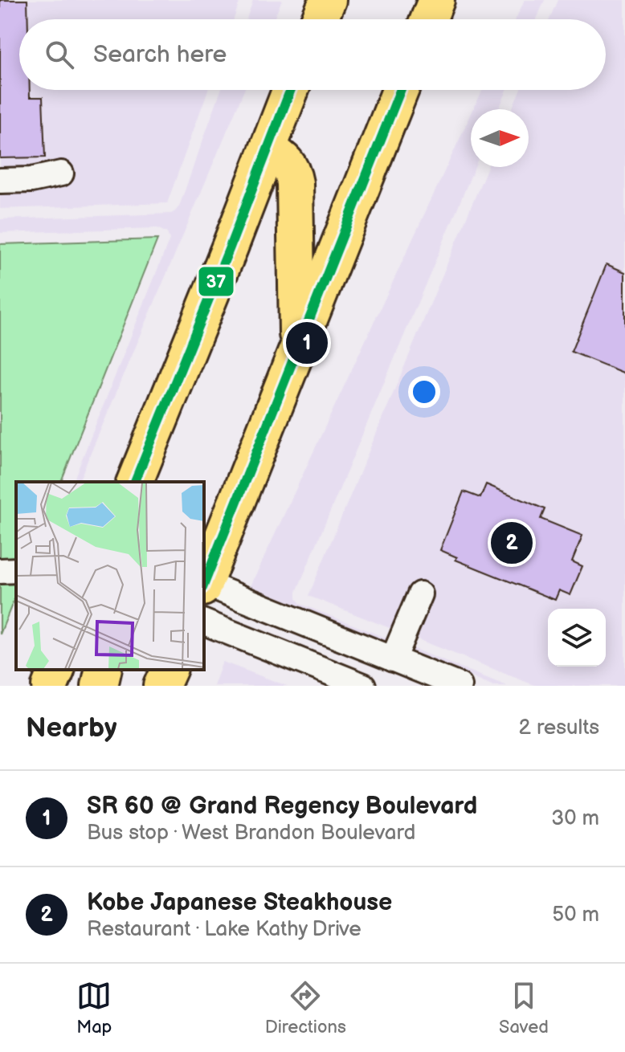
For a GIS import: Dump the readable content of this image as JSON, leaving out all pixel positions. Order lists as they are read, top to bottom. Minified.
{"lines":["transit line 37"],"north":"right","page":{"search":"Search here","pins":["1","2"],"heading":["Nearby","2 results"],"list":[{"mark":"1","name":"SR 60 @ Grand Regency Boulevard","note":"Bus stop · West Brandon Boulevard","value":"30 m"},{"mark":"2","name":"Kobe Japanese Steakhouse","note":"Restaurant · Lake Kathy Drive","value":"50 m"}],"nav":["Map","Directions","Saved"]}}
